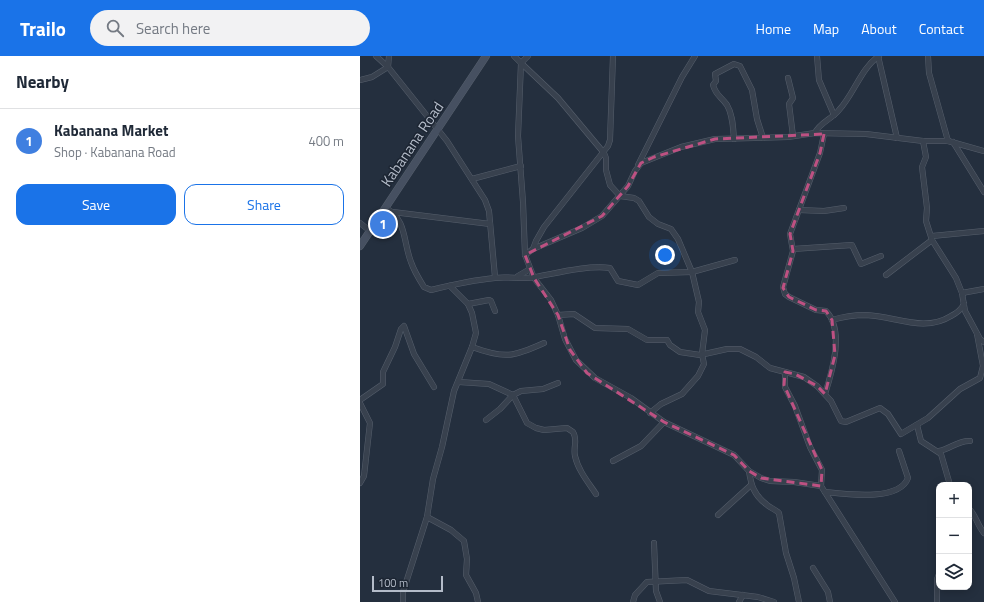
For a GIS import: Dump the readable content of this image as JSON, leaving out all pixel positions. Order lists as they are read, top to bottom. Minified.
{"streets":{"street":["Kabanana Road"]},"scale_bar":"100 m","page":{"header":"Trailo","search":"Search here","nav":["Home","Map","About","Contact"],"heading":"Nearby","list":[{"mark":"1","name":"Kabanana Market","note":"Shop · Kabanana Road","value":"400 m"}],"buttons":["Save","Share"],"pins":"1","map_buttons":["+","−"],"scale":"100 m"}}
